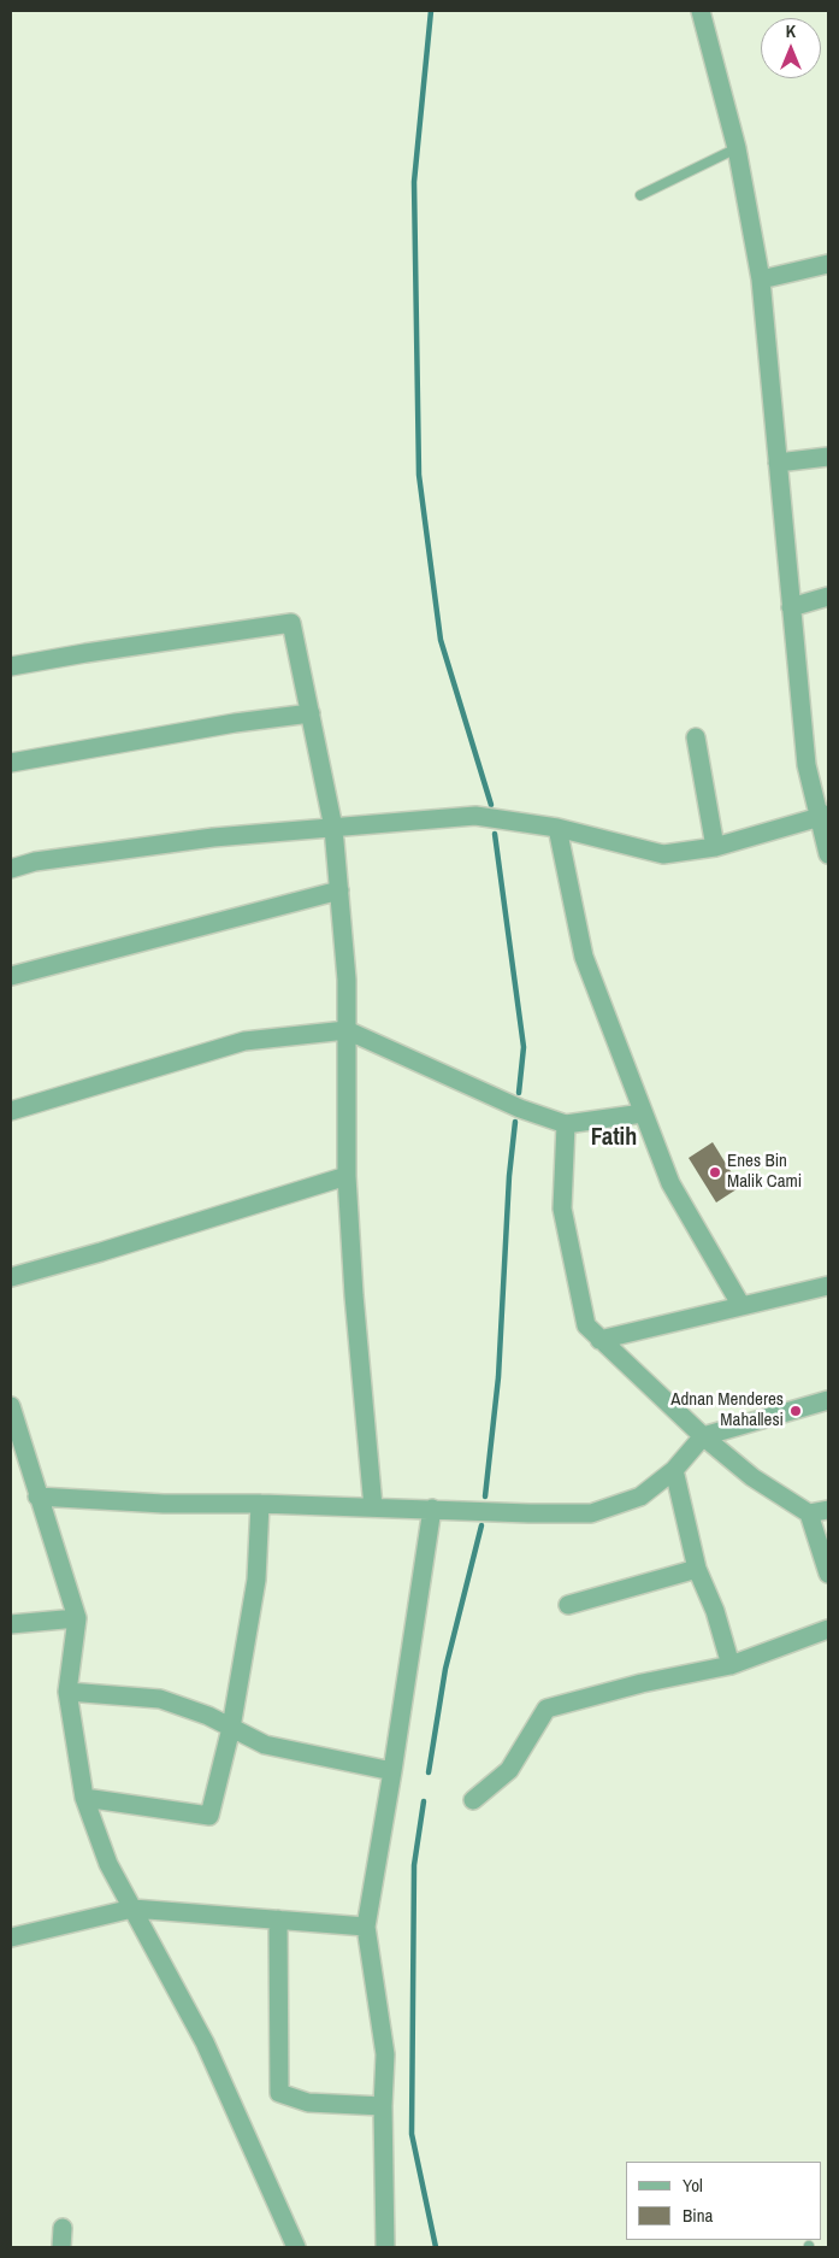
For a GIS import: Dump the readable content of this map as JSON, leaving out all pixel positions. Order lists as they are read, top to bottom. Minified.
{"districts":["Fatih"],"places":["Enes Bin Malik Cami","Adnan Menderes Mahallesi"],"legend":["Yol","Bina"],"north":"top"}
